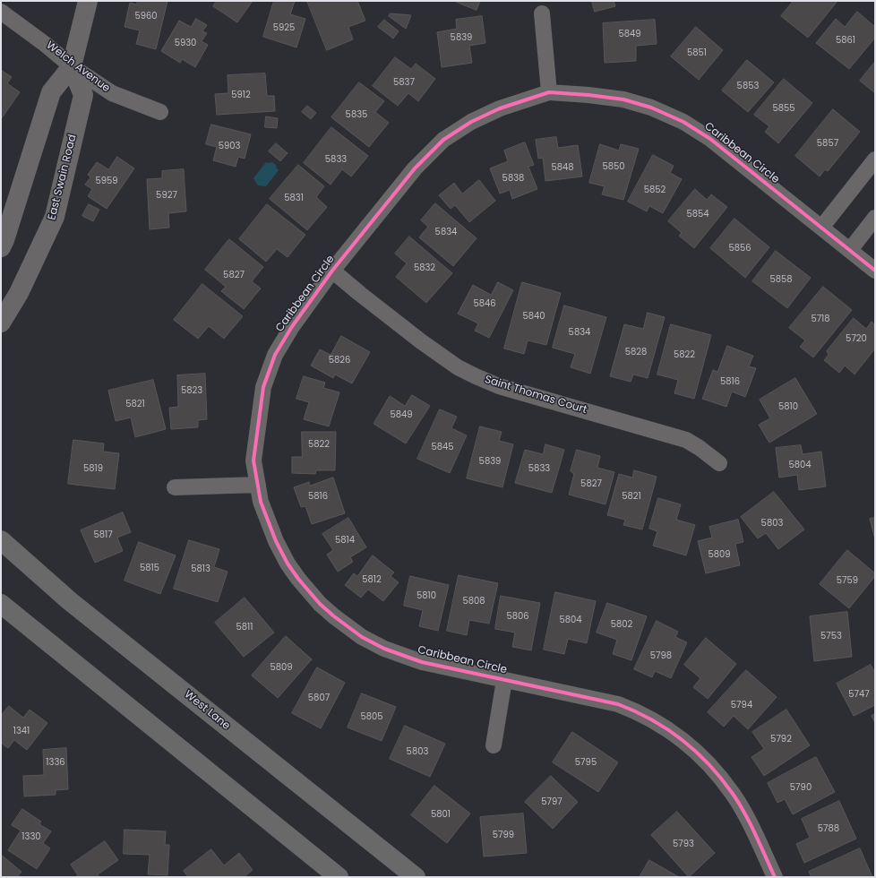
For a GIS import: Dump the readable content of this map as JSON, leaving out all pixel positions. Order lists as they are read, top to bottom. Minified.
{"streets":{"main road":["West Lane"],"street":["Welch Avenue","Caribbean Circle","East Swain Road","Saint Thomas Court"]},"crossings":[["Welch Avenue","East Swain Road"],["Caribbean Circle","Saint Thomas Court"]],"house_numbers":["5960","5925","5849","5839","5861","5930","5851","5837","5853","5912","5855","5835","5857","5903","5833","5850","5848","5838","5959","5852","5927","5831","5854","5834","5856","5832","5827","5858","5846","5840","5718","5834","5720","5828","5822","5826","5816","5823","5821","5810","5849","5822","5845","5839","5804","5819","5833","5827","5816","5821","5803","5817","5814","5809","5815","5813","5812","5759","5810","5808","5806","5804","5802","5811","5753","5798","5809","5747","5807","5794","5805","1341","5792","5803","1336","5795","5790","5797","5801","5788","5799","1330","5793"]}
